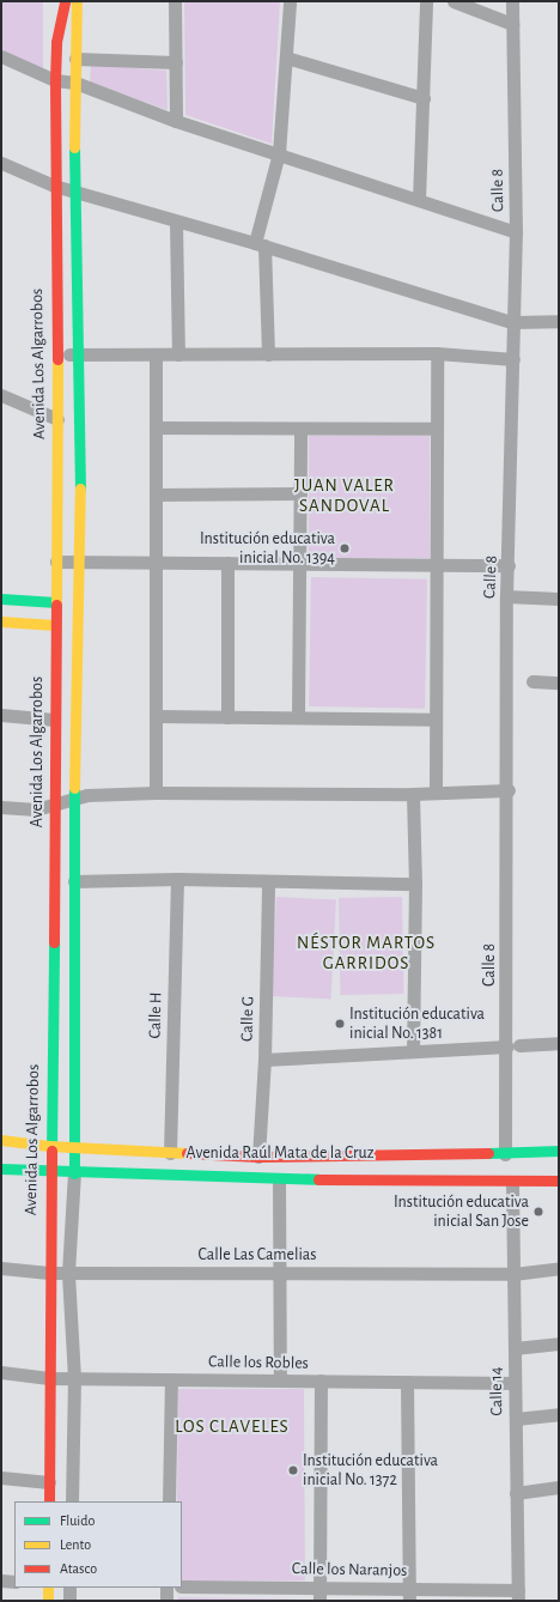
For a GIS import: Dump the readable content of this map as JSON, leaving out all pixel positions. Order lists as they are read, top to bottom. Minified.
{"streets":{"street":["Calle 8","Avenida Los Algarrobos","Calle H","Calle G","Avenida Raúl Mata de la Cruz","Calle Las Camelias","Calle los Robles","Calle 14","Calle los Naranjos"]},"crossings":[["Calle 8","Avenida Raúl Mata de la Cruz"],["Avenida Los Algarrobos","Avenida Raúl Mata de la Cruz"],["Avenida Los Algarrobos","Calle Las Camelias"],["Avenida Los Algarrobos","Calle los Robles"],["Calle H","Avenida Raúl Mata de la Cruz"],["Calle G","Avenida Raúl Mata de la Cruz"],["Avenida Raúl Mata de la Cruz","Calle 14"],["Calle Las Camelias","Calle 14"],["Calle los Robles","Calle 14"],["Calle 14","Calle los Naranjos"]],"districts":["JUAN VALER SANDOVAL","NÉSTOR MARTOS GARRIDOS","LOS CLAVELES"],"places":["Institución educativa inicial No. 1394","Institución educativa inicial No. 1381","Institución educativa inicial San Jose","Institución educativa inicial No. 1372"],"legend":["Fluido","Lento","Atasco"]}
